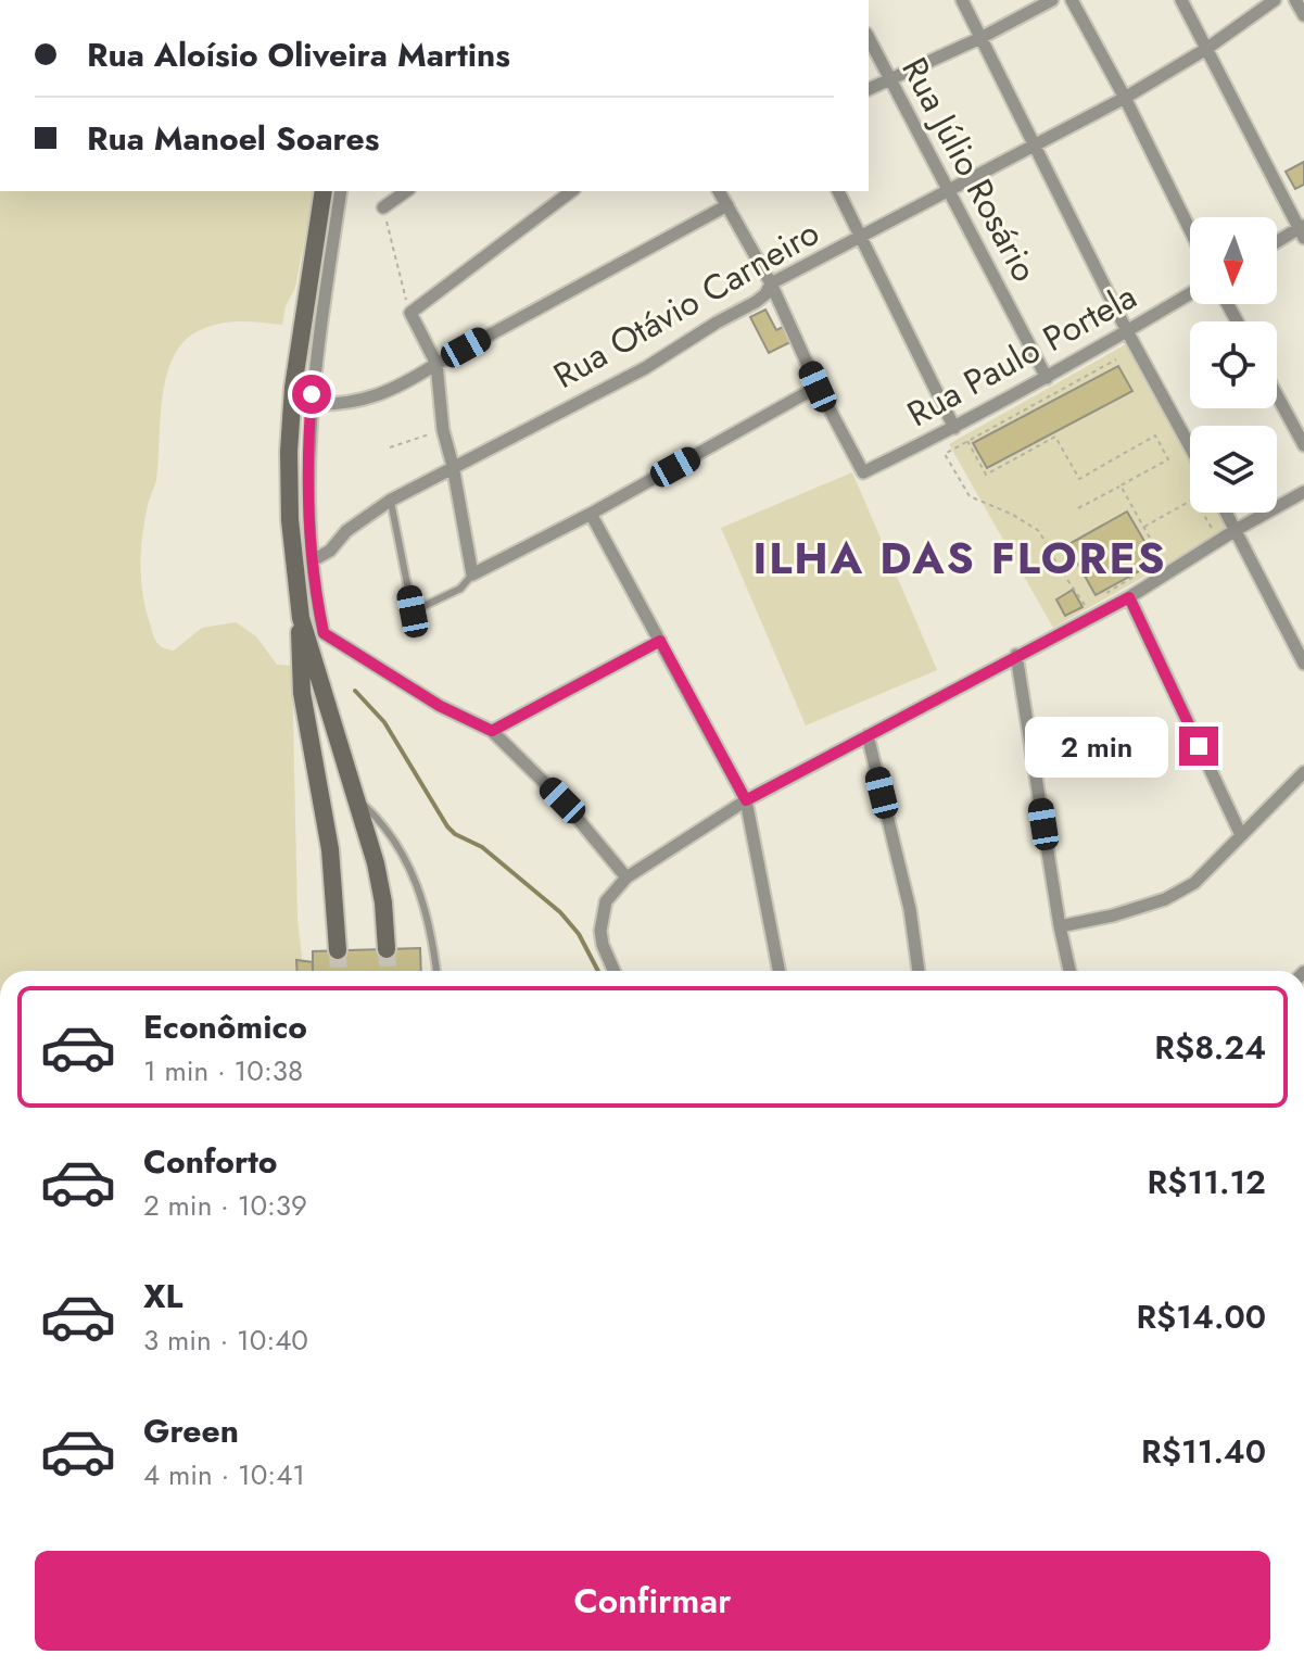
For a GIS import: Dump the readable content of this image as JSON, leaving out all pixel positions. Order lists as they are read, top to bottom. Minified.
{"streets":{"street":["Rua Júlio Rosário","Rua Otávio Carneiro","Rua Paulo Portela"]},"crossings":[["Rua Júlio Rosário","Rua Otávio Carneiro"],["Rua Júlio Rosário","Rua Paulo Portela"]],"districts":["ILHA DAS FLORES"],"north":"bottom","page":{"banner":["Rua Aloísio Oliveira Martins","Rua Manoel Soares"],"bubble":"2 min","list":[{"name":"Econômico","note":"1 min · 10:38","value":"R$8.24"},{"name":"Conforto","note":"2 min · 10:39","value":"R$11.12"},{"name":"XL","note":"3 min · 10:40","value":"R$14.00"},{"name":"Green","note":"4 min · 10:41","value":"R$11.40"}],"buttons":"Confirmar"}}
